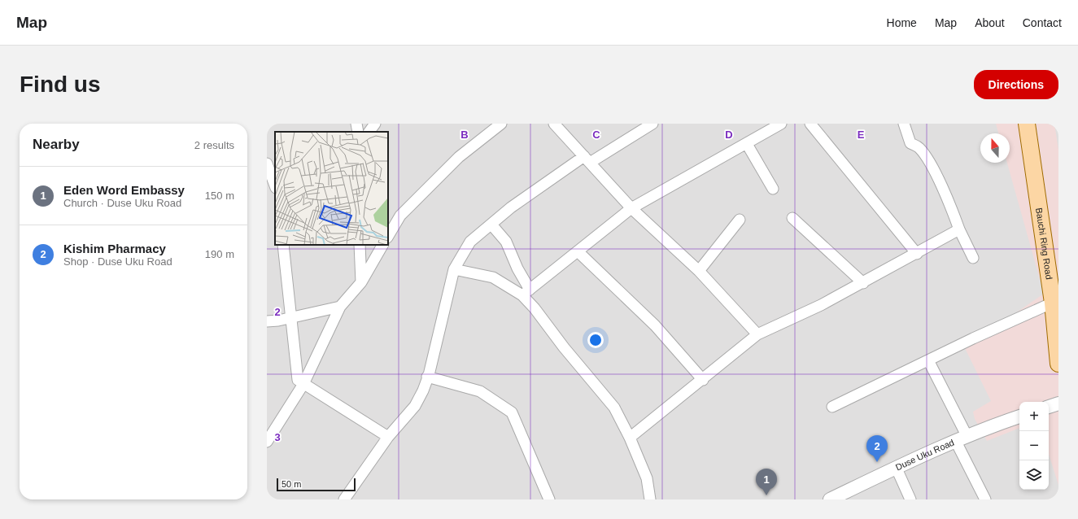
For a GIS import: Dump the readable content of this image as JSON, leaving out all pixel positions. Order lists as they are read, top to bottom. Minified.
{"streets":{"main road":["Bauchi Ring Road"],"street":["Duse Uku Road"]},"scale_bar":"50 m","north":"top","page":{"header":"Map","nav":["Home","Map","About","Contact"],"buttons":"Directions","title":"Find us","heading":["Nearby","2 results"],"list":[{"mark":"1","name":"Eden Word Embassy","note":"Church · Duse Uku Road","value":"150 m"},{"mark":"2","name":"Kishim Pharmacy","note":"Shop · Duse Uku Road","value":"190 m"}],"map_buttons":["+","−"],"pins":["2","1"],"scale":"50 m"},"grid":{"columns":["B","C","D","E"],"rows":["2","3"]}}
